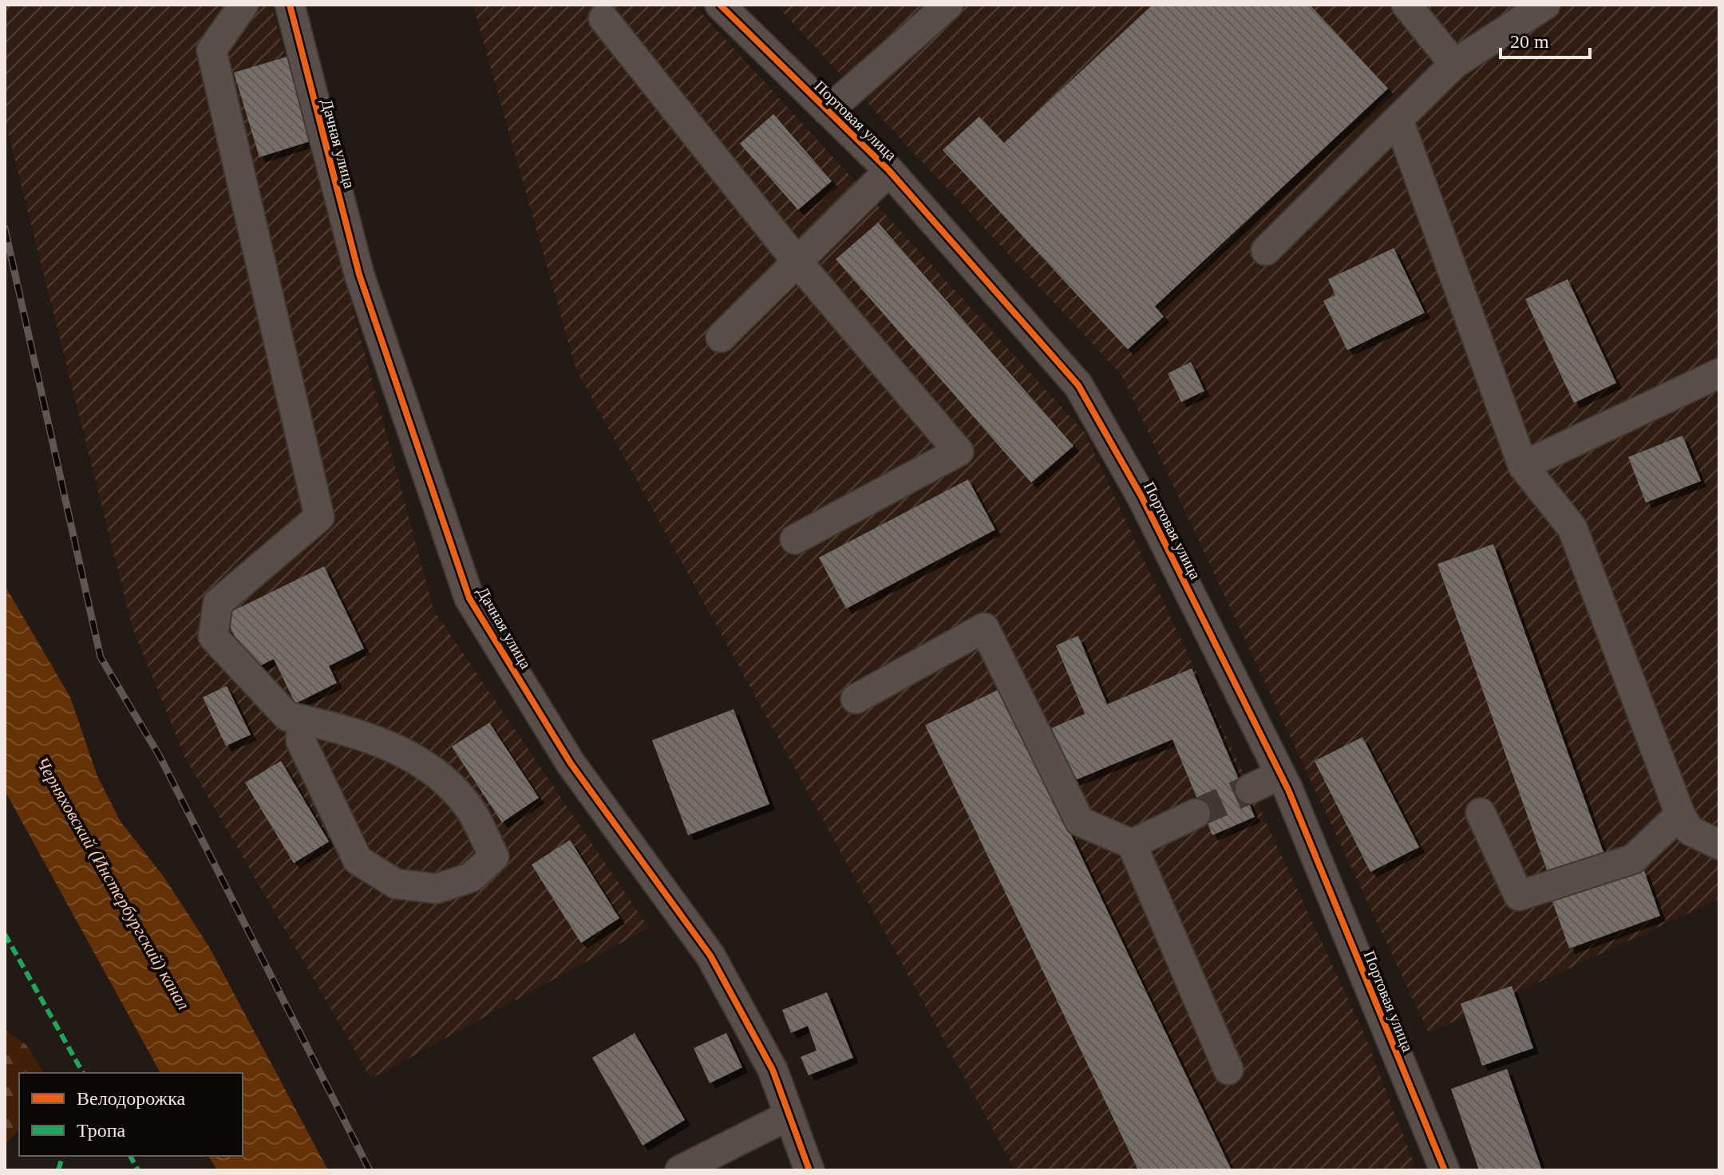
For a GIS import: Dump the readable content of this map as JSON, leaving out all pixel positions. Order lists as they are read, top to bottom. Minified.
{"streets":{"street":["Портовая улица","Дачная улица"]},"water":["Черняховский (Инстербургский) канал"],"legend":["Велодорожка","Тропа"],"scale_bar":"20 m"}
